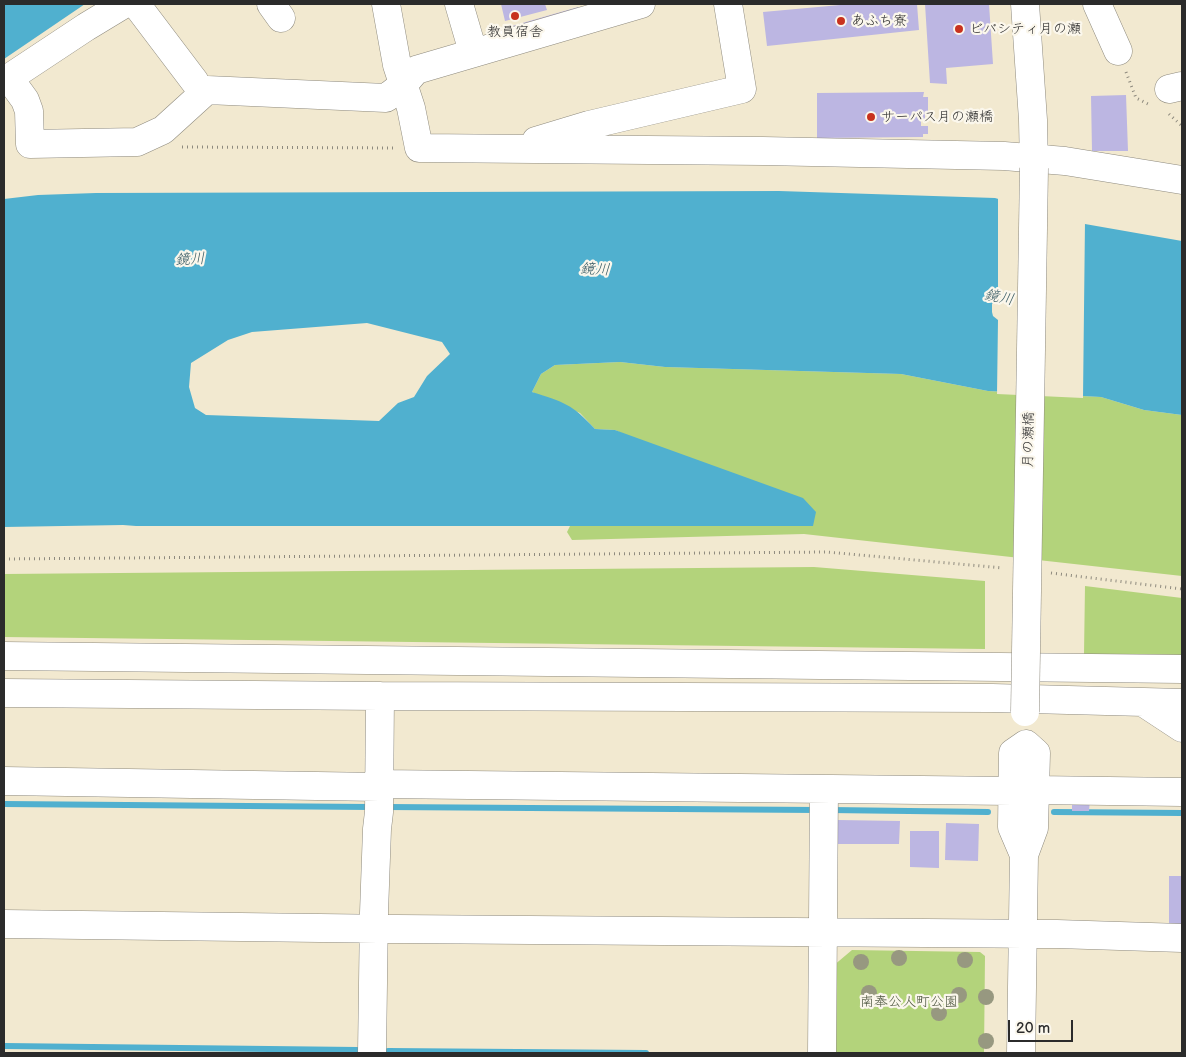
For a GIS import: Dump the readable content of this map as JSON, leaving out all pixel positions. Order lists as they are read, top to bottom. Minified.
{"streets":{"street":["月の瀬橋"]},"water":["鏡川"],"parks":["南奉公人町公園"],"places":["教員宿舎","あふち寮","ビバシティ月の瀬","サーパス月の瀬橋"],"scale_bar":"20 m"}
